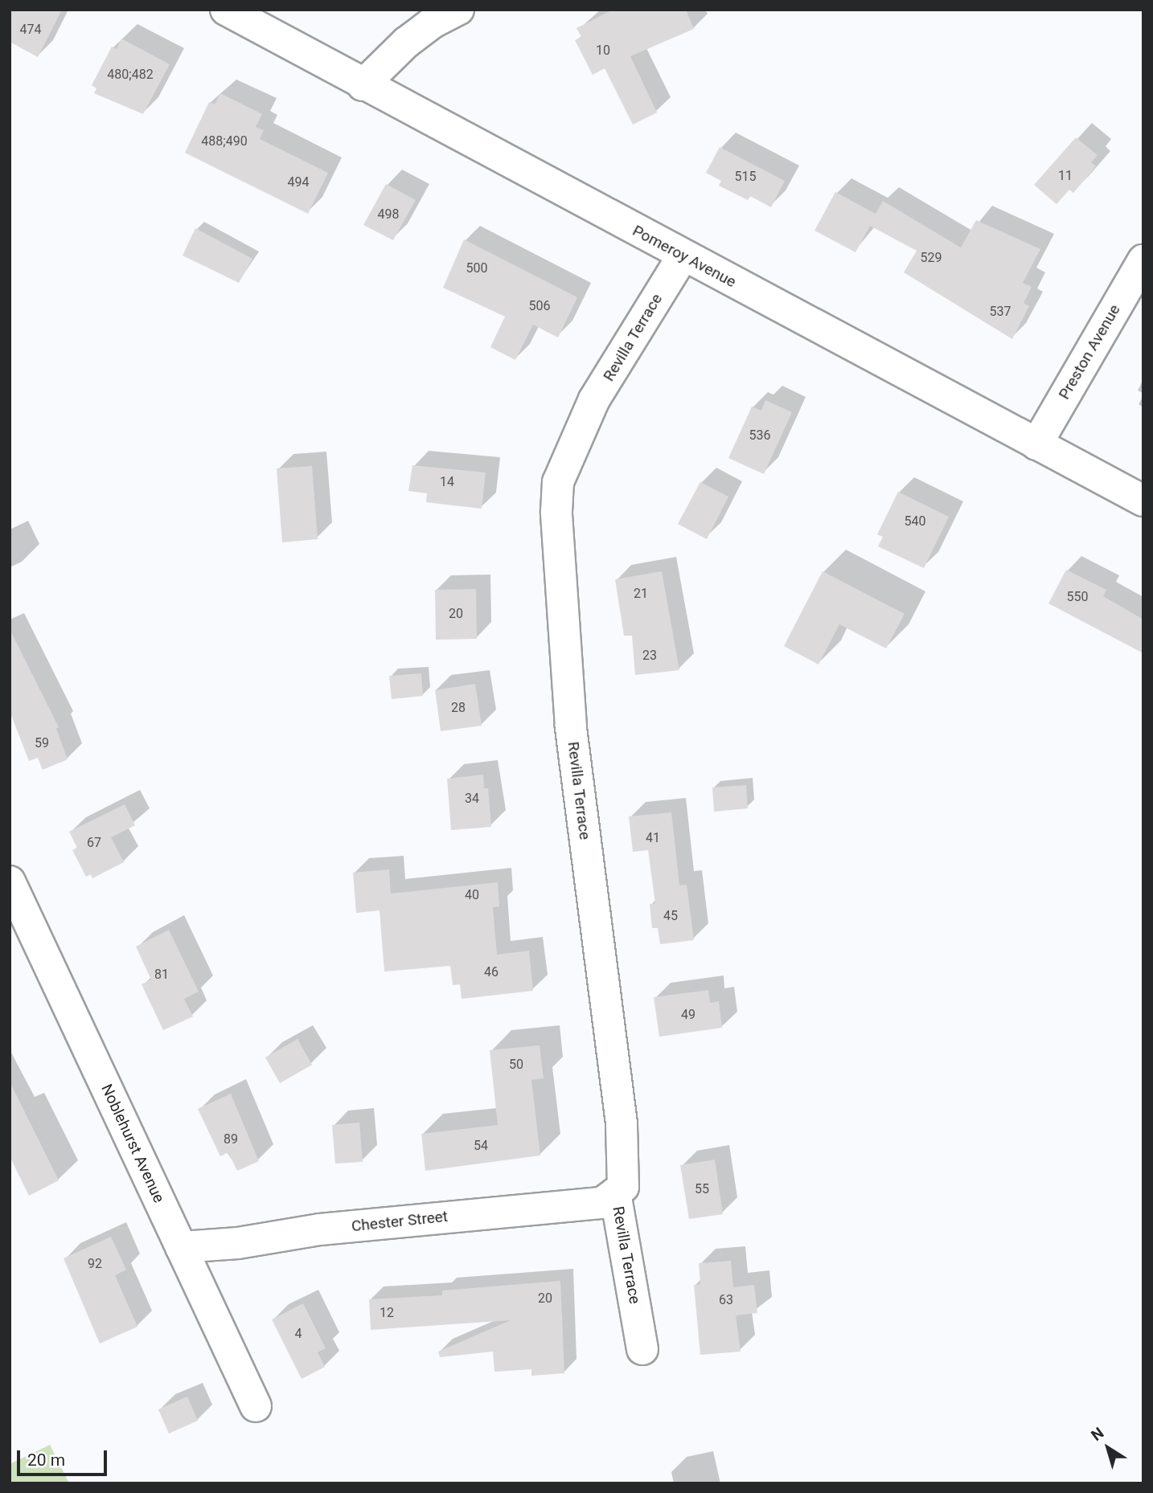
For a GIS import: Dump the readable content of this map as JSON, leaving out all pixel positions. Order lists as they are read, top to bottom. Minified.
{"streets":{"street":["Pomeroy Avenue","Revilla Terrace","Preston Avenue","Noblehurst Avenue","Chester Street"]},"crossings":[["Pomeroy Avenue","Revilla Terrace"],["Pomeroy Avenue","Preston Avenue"],["Revilla Terrace","Chester Street"],["Noblehurst Avenue","Chester Street"]],"house_numbers":["474","10","480;482","488;490","11","515","494","498","529","500","506","537","536","14","540","21","550","20","23","28","59","34","41","67","40","45","46","81","49","50","89","54","55","92","20","63","12","4"],"scale_bar":"20 m","north":"top left"}
